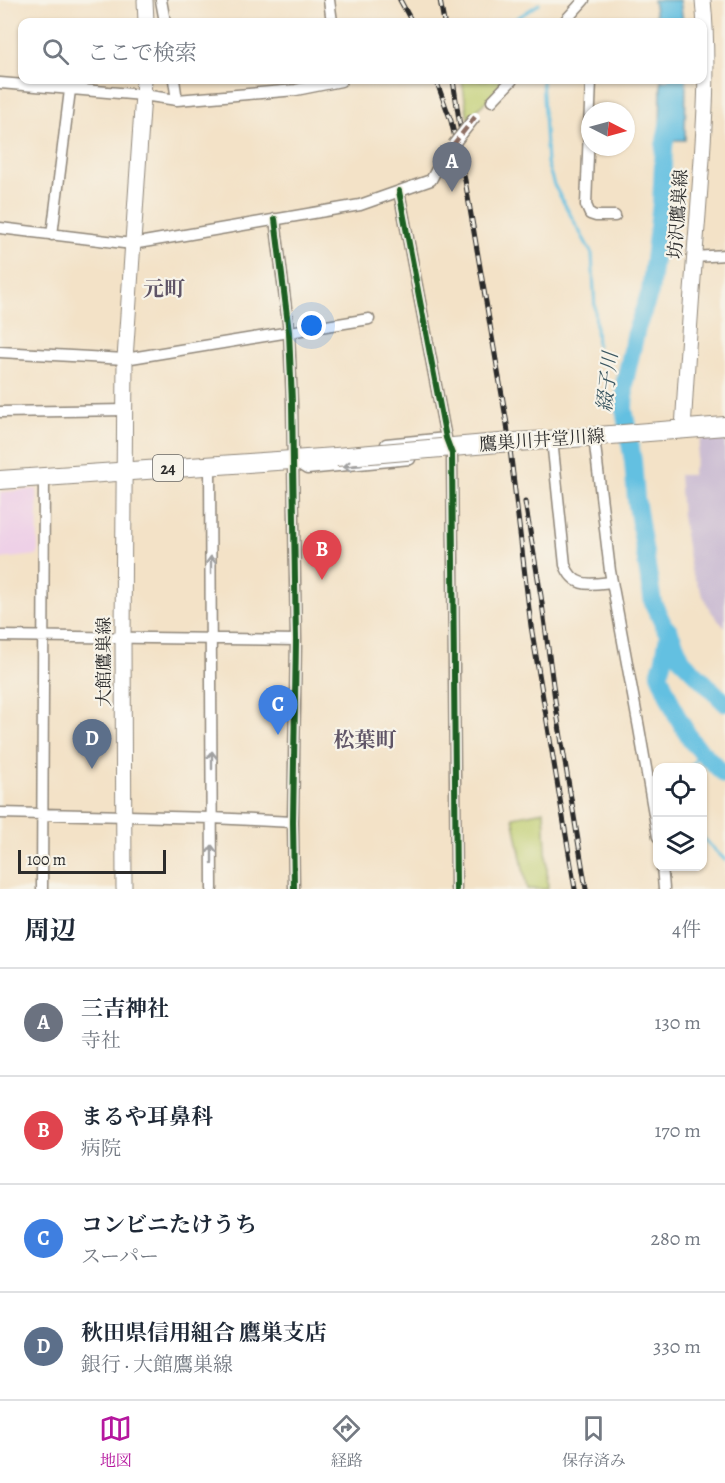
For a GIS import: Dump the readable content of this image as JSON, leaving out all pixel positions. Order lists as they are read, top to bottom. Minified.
{"streets":{"main road":["坊沢鷹巣線","鷹巣川井堂川線","24","大館鷹巣線"]},"crossings":[["坊沢鷹巣線","鷹巣川井堂川線"],["鷹巣川井堂川線","大館鷹巣線"]],"districts":["元町","松葉町"],"water":["綴子川"],"scale_bar":"100 m","north":"right","page":{"search":"ここで検索","pins":["A","B","C","D"],"scale":"100 m","heading":["周辺","4件"],"list":[{"mark":"A","name":"三吉神社","note":"寺社","value":"130 m"},{"mark":"B","name":"まるや耳鼻科","note":"病院","value":"170 m"},{"mark":"C","name":"コンビニたけうち","note":"スーパー","value":"280 m"},{"mark":"D","name":"秋田県信用組合 鷹巣支店","note":"銀行 · 大館鷹巣線","value":"330 m"}],"nav":["地図","経路","保存済み"]}}
